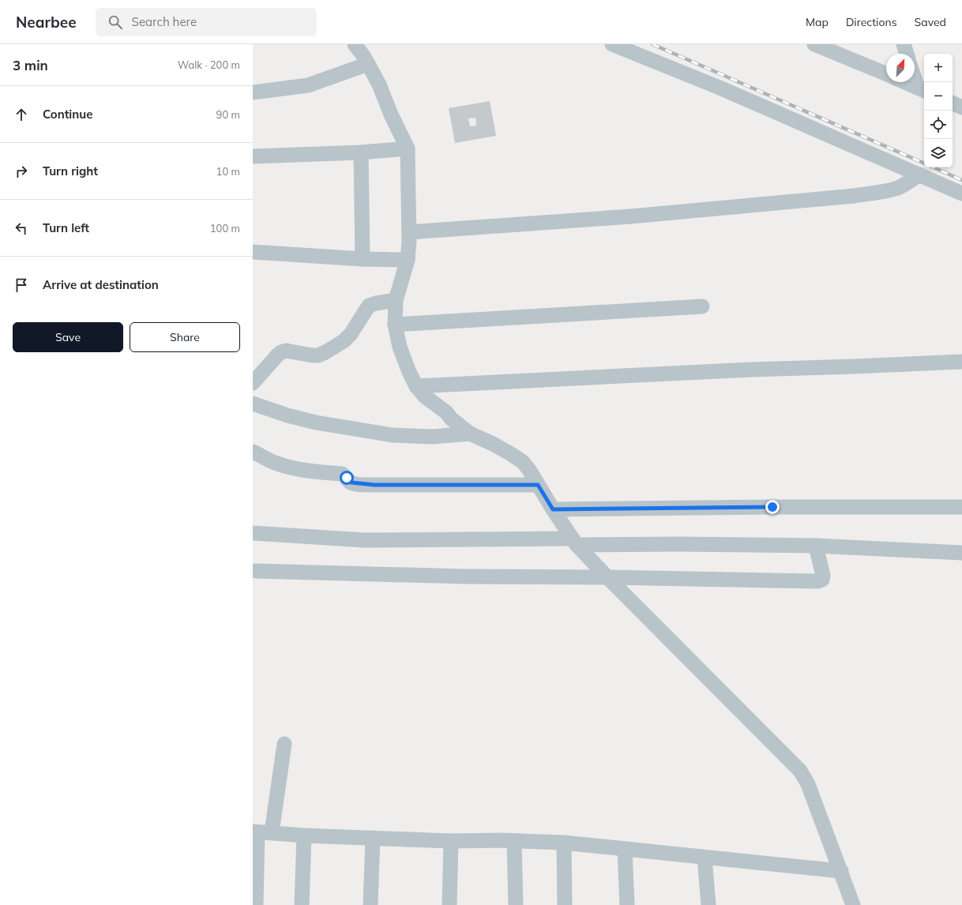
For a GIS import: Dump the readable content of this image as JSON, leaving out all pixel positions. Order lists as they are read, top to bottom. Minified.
{"north":"top right","page":{"header":"Nearbee","search":"Search here","nav":["Map","Directions","Saved"],"heading":["3 min","Walk · 200 m"],"map_buttons":["+","−"],"list":[["Continue","90 m"],["Turn right","10 m"],["Turn left","100 m"],"Arrive at destination"],"buttons":["Save","Share"]}}
